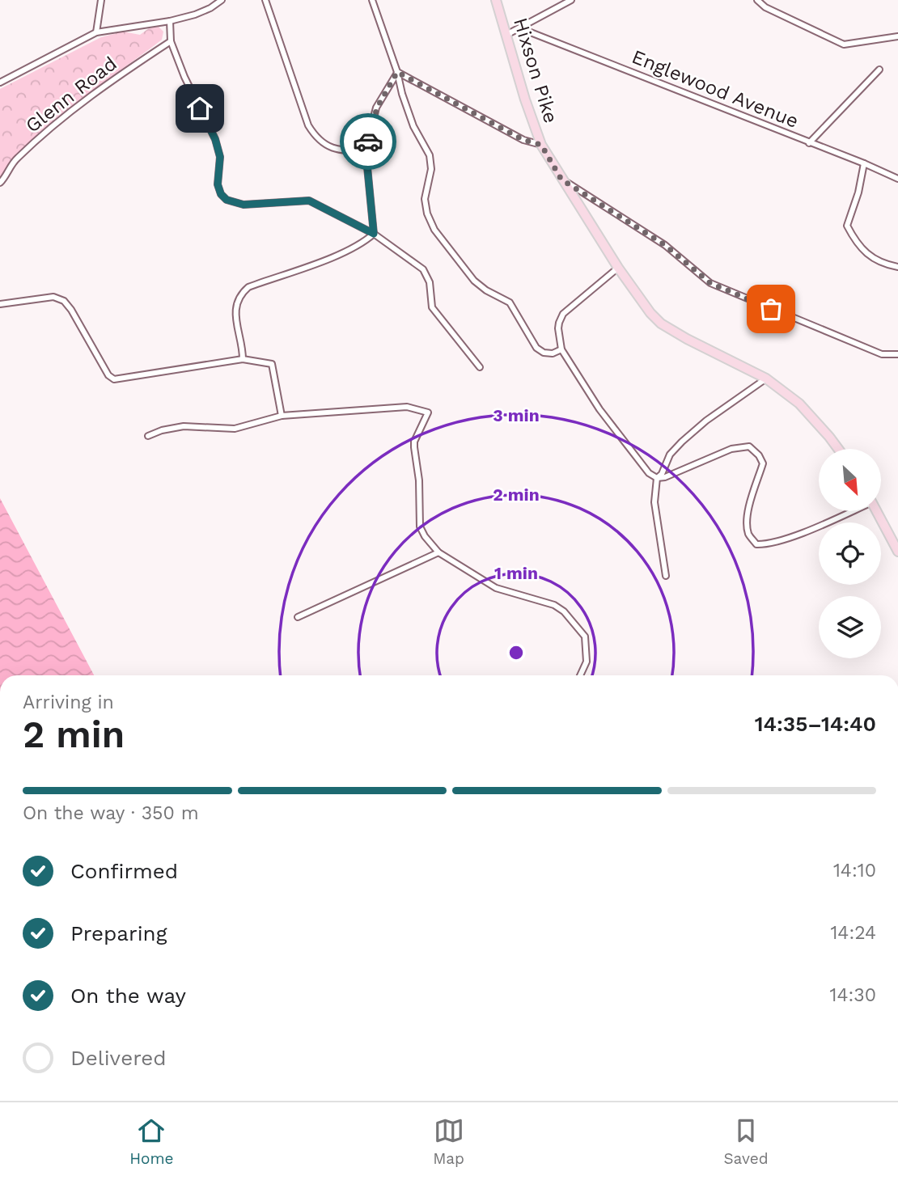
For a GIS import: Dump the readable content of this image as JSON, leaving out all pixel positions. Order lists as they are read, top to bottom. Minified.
{"streets":{"main road":["Hixson Pike"],"street":["Englewood Avenue","Glenn Road"]},"north":"bottom right","page":{"heading":["2 min","Arriving in","14:35–14:40"],"bar":"On the way · 350 m","list":[["Confirmed","14:10"],["Preparing","14:24"],["On the way","14:30"],"Delivered"],"tabs":["Home","Map","Saved"]},"rings":["3 min","2 min","1 min"]}
